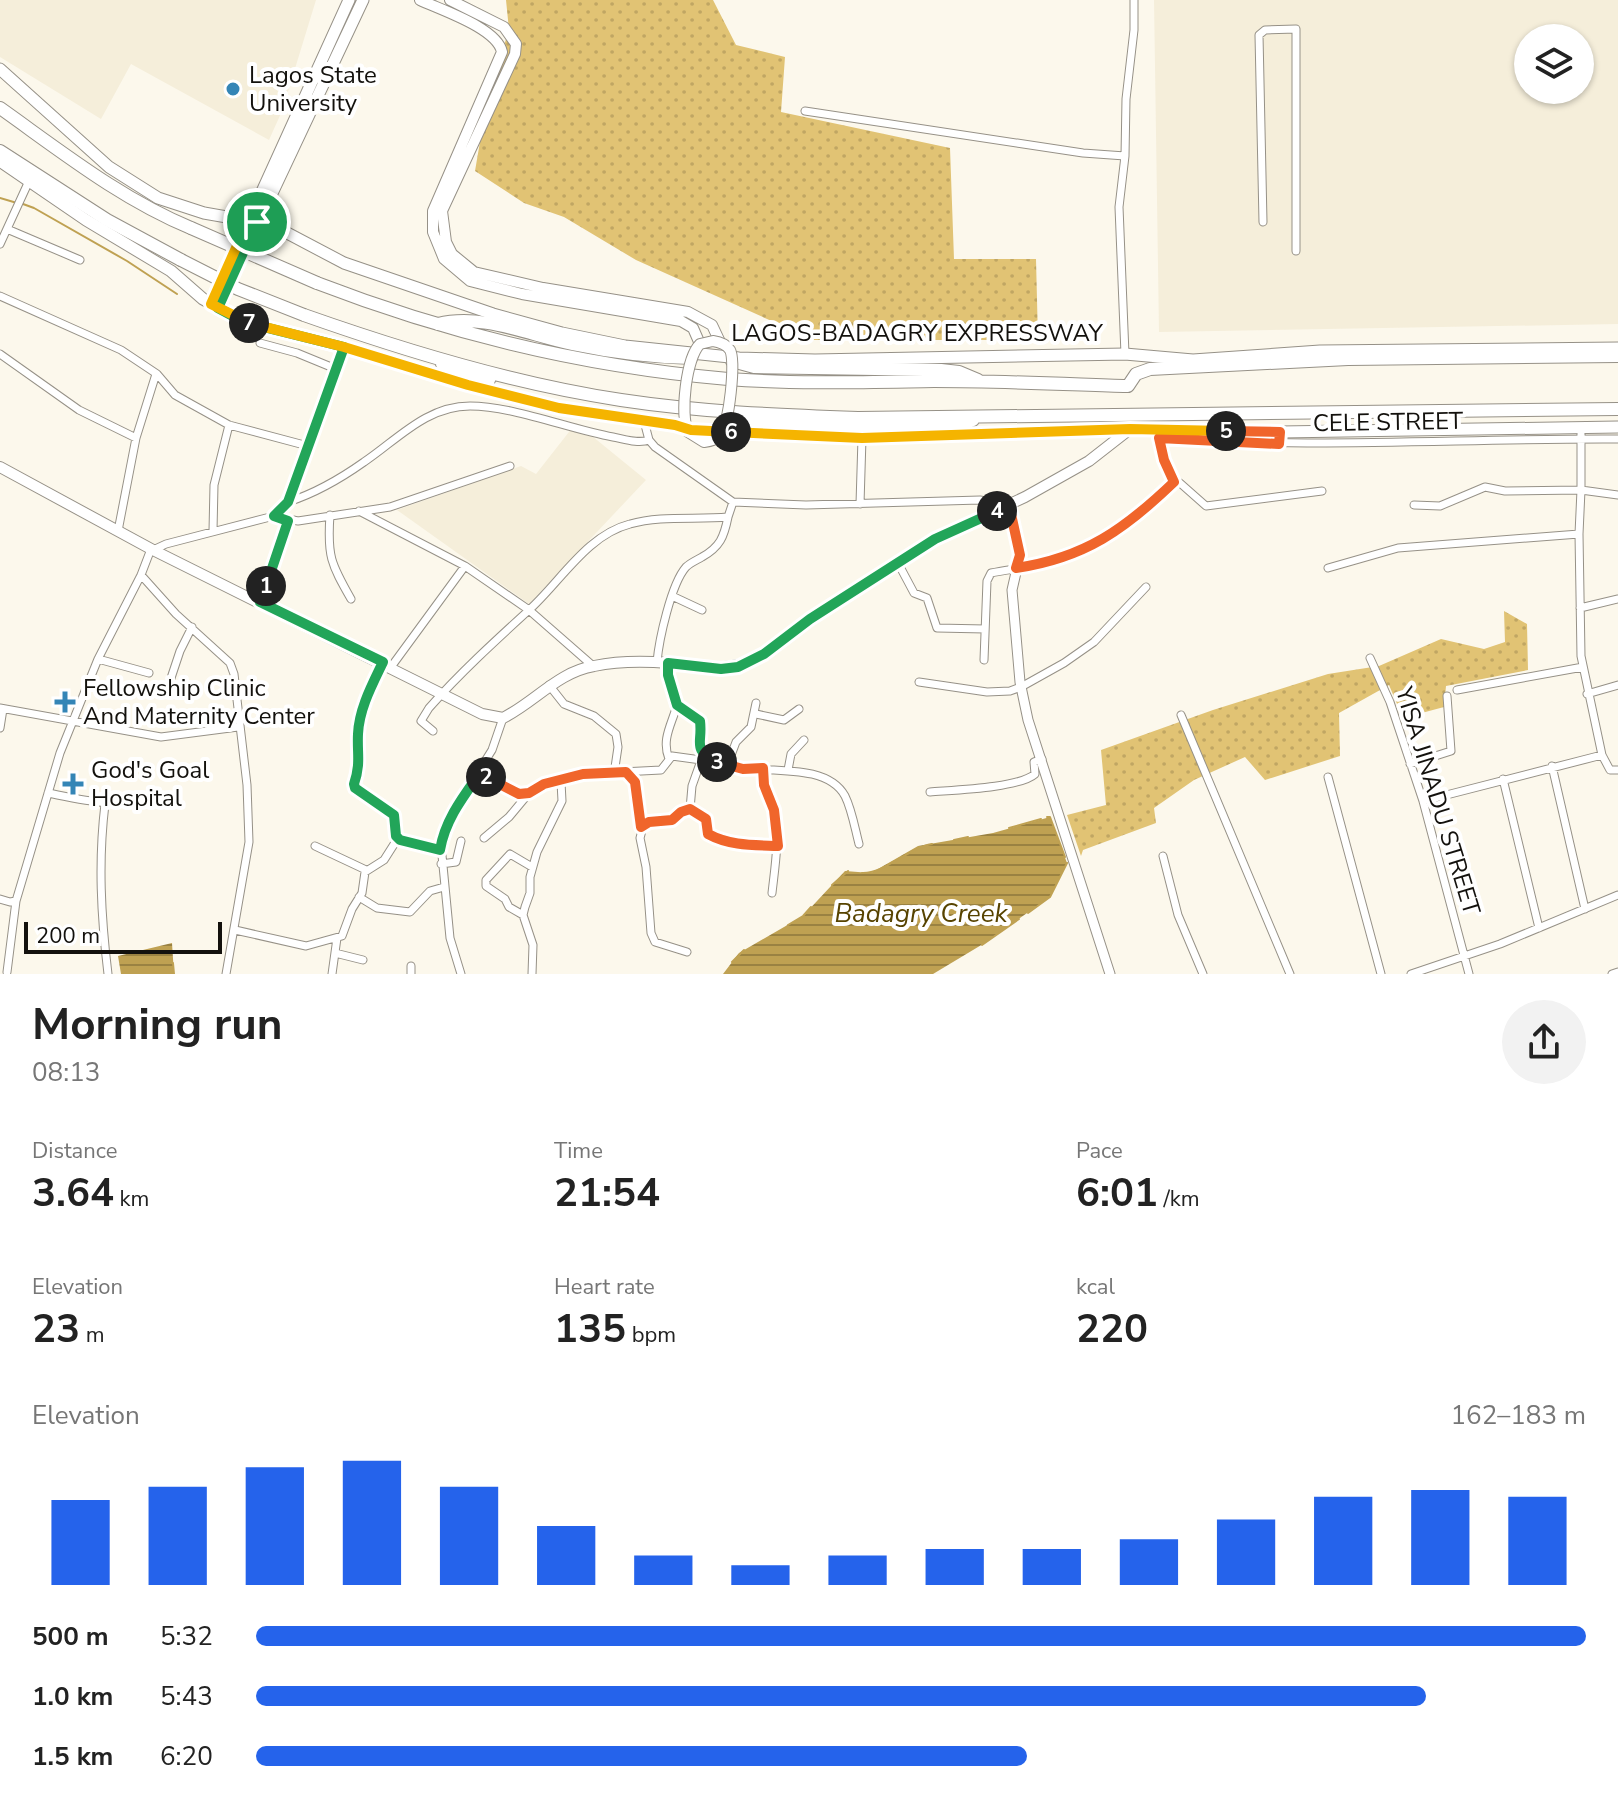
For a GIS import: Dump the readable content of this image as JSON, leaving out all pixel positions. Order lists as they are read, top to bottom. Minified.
{"streets":{"highway":["LAGOS-BADAGRY EXPRESSWAY"],"street":["CELE STREET","YISA JINADU STREET"]},"water":["Badagry Creek"],"places":{"other":["Lagos State University"],"health":["Fellowship Clinic And Maternity Center","God's Goal Hospital"]},"scale_bar":"200 m","page":{"pins":["7","5","6","4","1","3","2"],"scale":"200 m","heading":["Morning run","08:13"],"stats":[["Distance","3.64 km"],["Time","21:54"],["Pace","6:01 /km"],["Elevation","23 m"],["Heart rate","135 bpm"],["kcal","220"]],"chart":["Elevation","162–183 m"],"list":[{"name":"500 m","note":"5:32"},{"name":"1.0 km","note":"5:43"},{"name":"1.5 km","note":"6:20"}]}}
